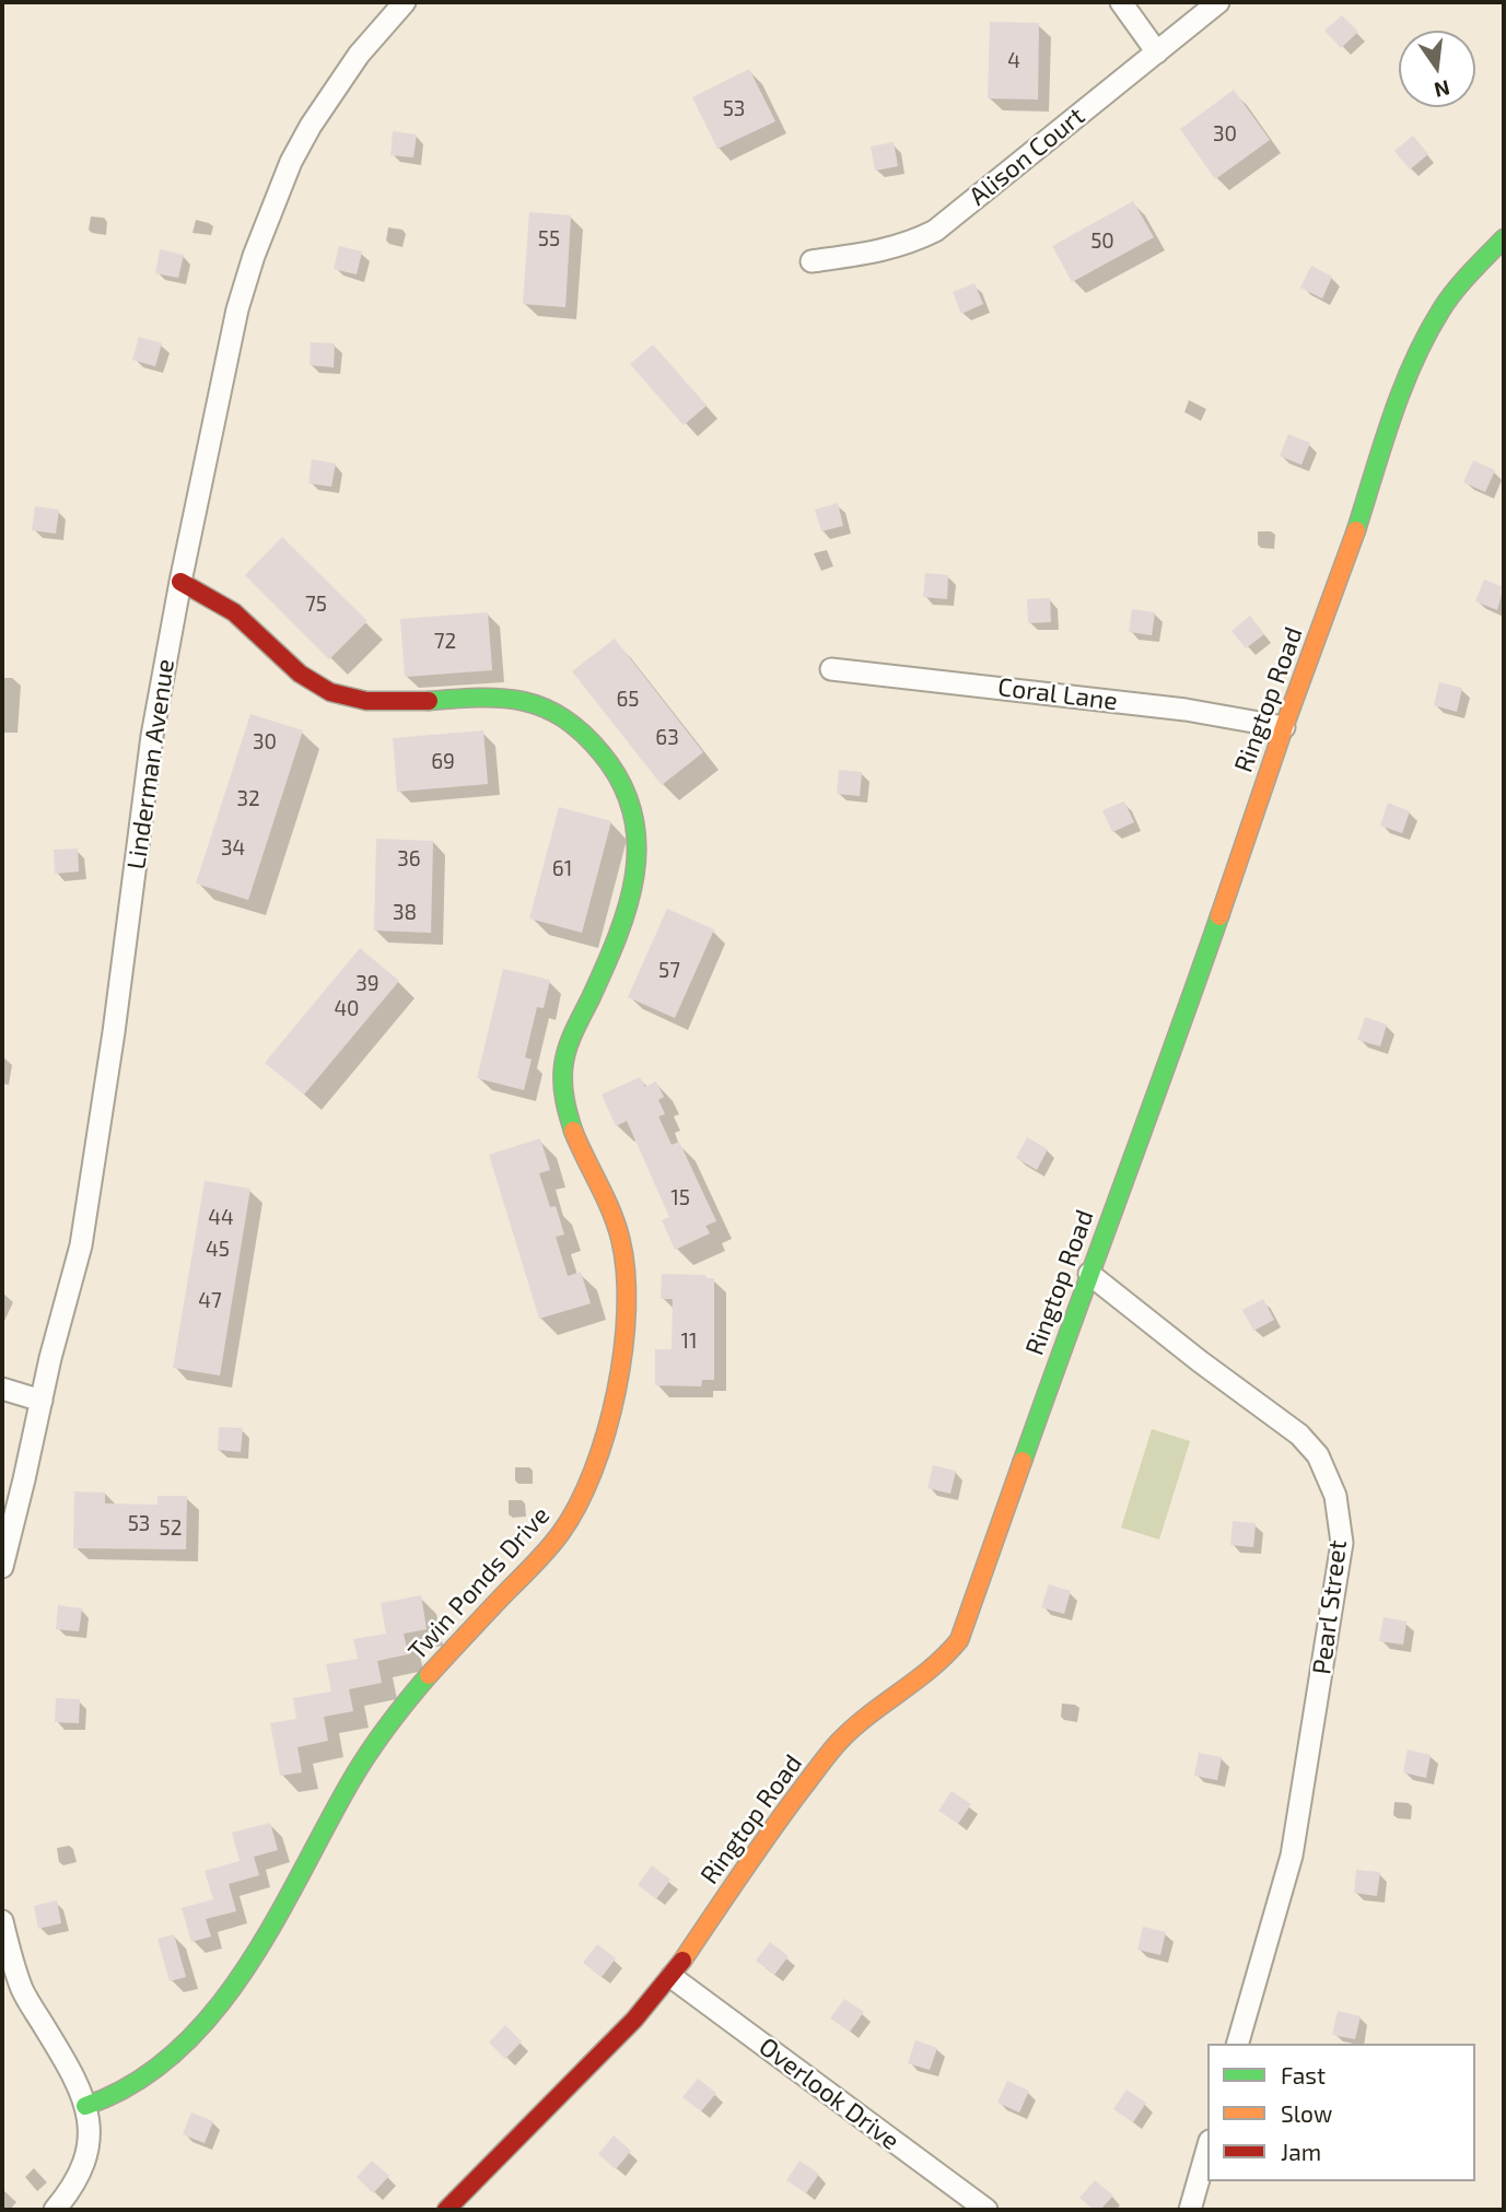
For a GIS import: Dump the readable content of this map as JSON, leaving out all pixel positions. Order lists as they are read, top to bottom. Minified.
{"streets":{"street":["Alison Court","Coral Lane","Ringtop Road","Linderman Avenue","Twin Ponds Drive","Pearl Street","Overlook Drive"]},"crossings":[["Coral Lane","Ringtop Road"],["Ringtop Road","Pearl Street"],["Ringtop Road","Overlook Drive"],["Linderman Avenue","Twin Ponds Drive"]],"house_numbers":["4","53","30","55","50","75","72","65","63","30","69","32","34","36","61","38","57","39","40","15","44","45","47","11","53","52"],"legend":["Fast","Slow","Jam"],"north":"bottom"}
